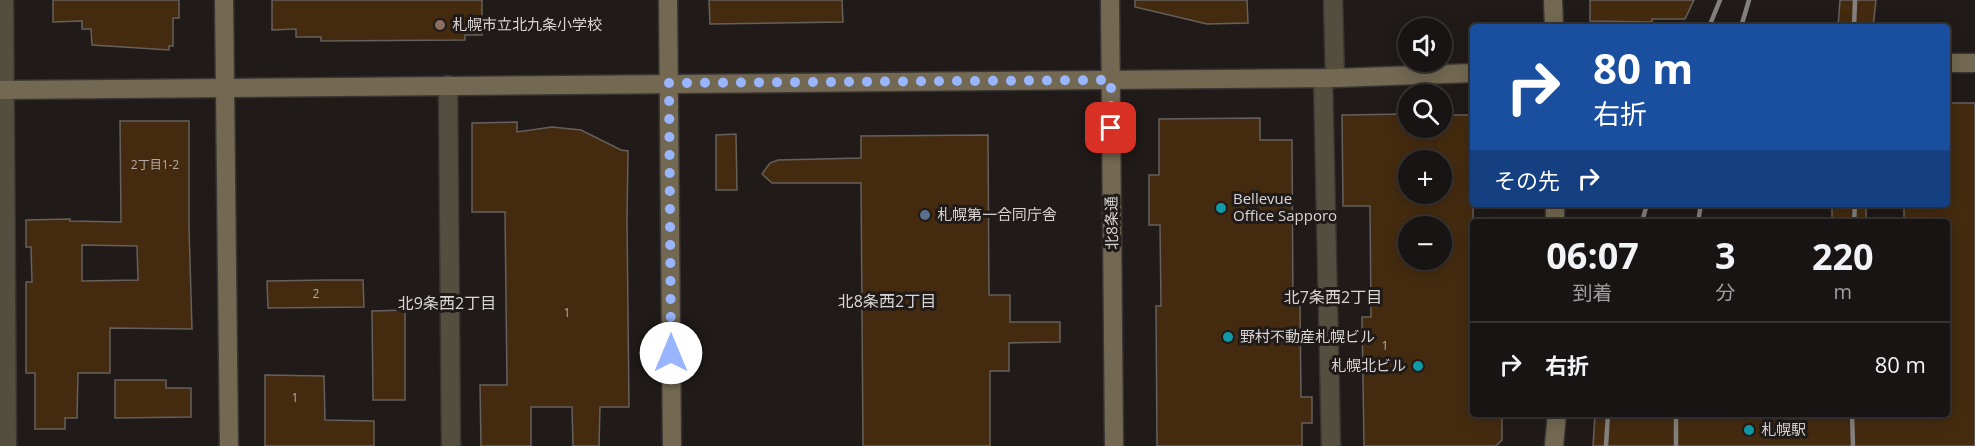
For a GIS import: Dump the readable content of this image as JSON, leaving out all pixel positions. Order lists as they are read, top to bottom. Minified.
{"streets":{"street":["北8条通"]},"districts":["北7条西2丁目","北8条西2丁目","北9条西2丁目"],"places":["札幌市立北九条小学校","Bellevue Office Sapporo","札幌第一合同庁舎","野村不動産札幌ビル","札幌北ビル","札幌駅"],"house_numbers":["2丁目1-2","2","1","1","1"],"page":{"map_buttons":["+","−"],"turn":["80 m","右折"],"then":"その先","eta":["06:07","到着","3","分","220","m"],"list":[{"name":"右折","value":"80 m"}]}}
